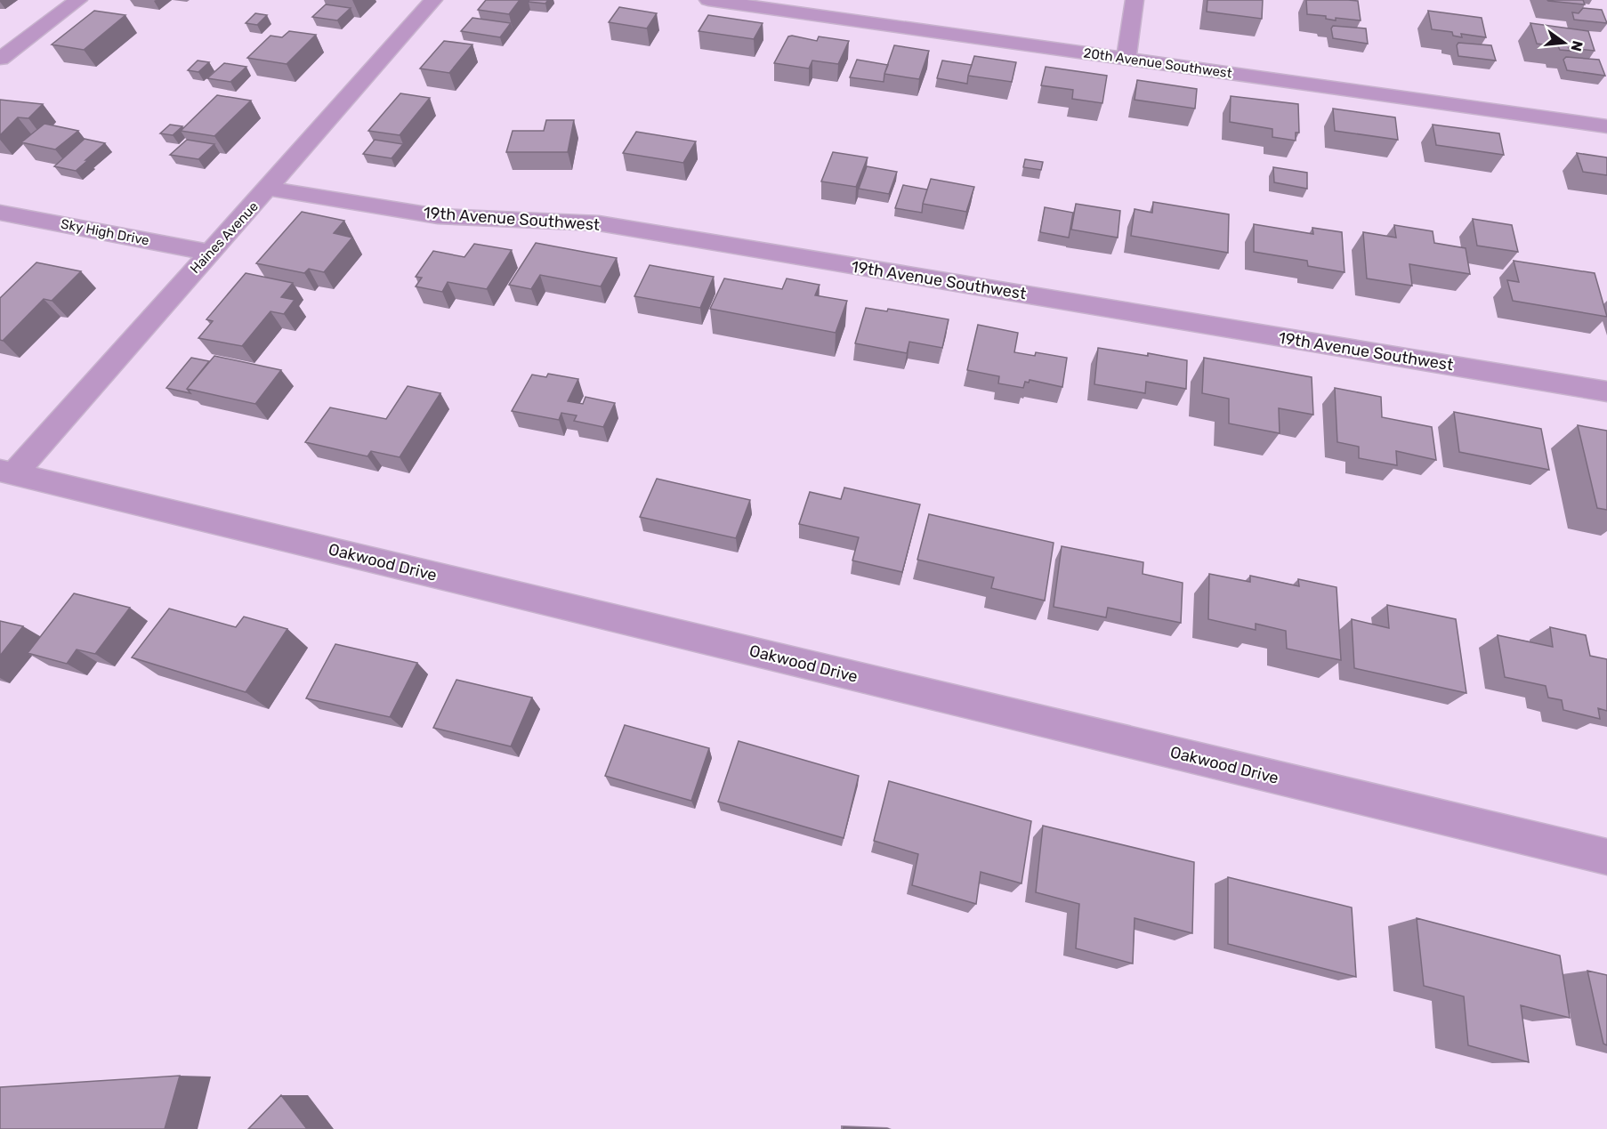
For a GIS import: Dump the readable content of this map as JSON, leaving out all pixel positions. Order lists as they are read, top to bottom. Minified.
{"streets":{"street":["20th Avenue Southwest","19th Avenue Southwest","Sky High Drive","Haines Avenue","Oakwood Drive"]},"crossings":[["19th Avenue Southwest","Haines Avenue"],["Sky High Drive","Haines Avenue"],["Haines Avenue","Oakwood Drive"]],"north":"right"}
